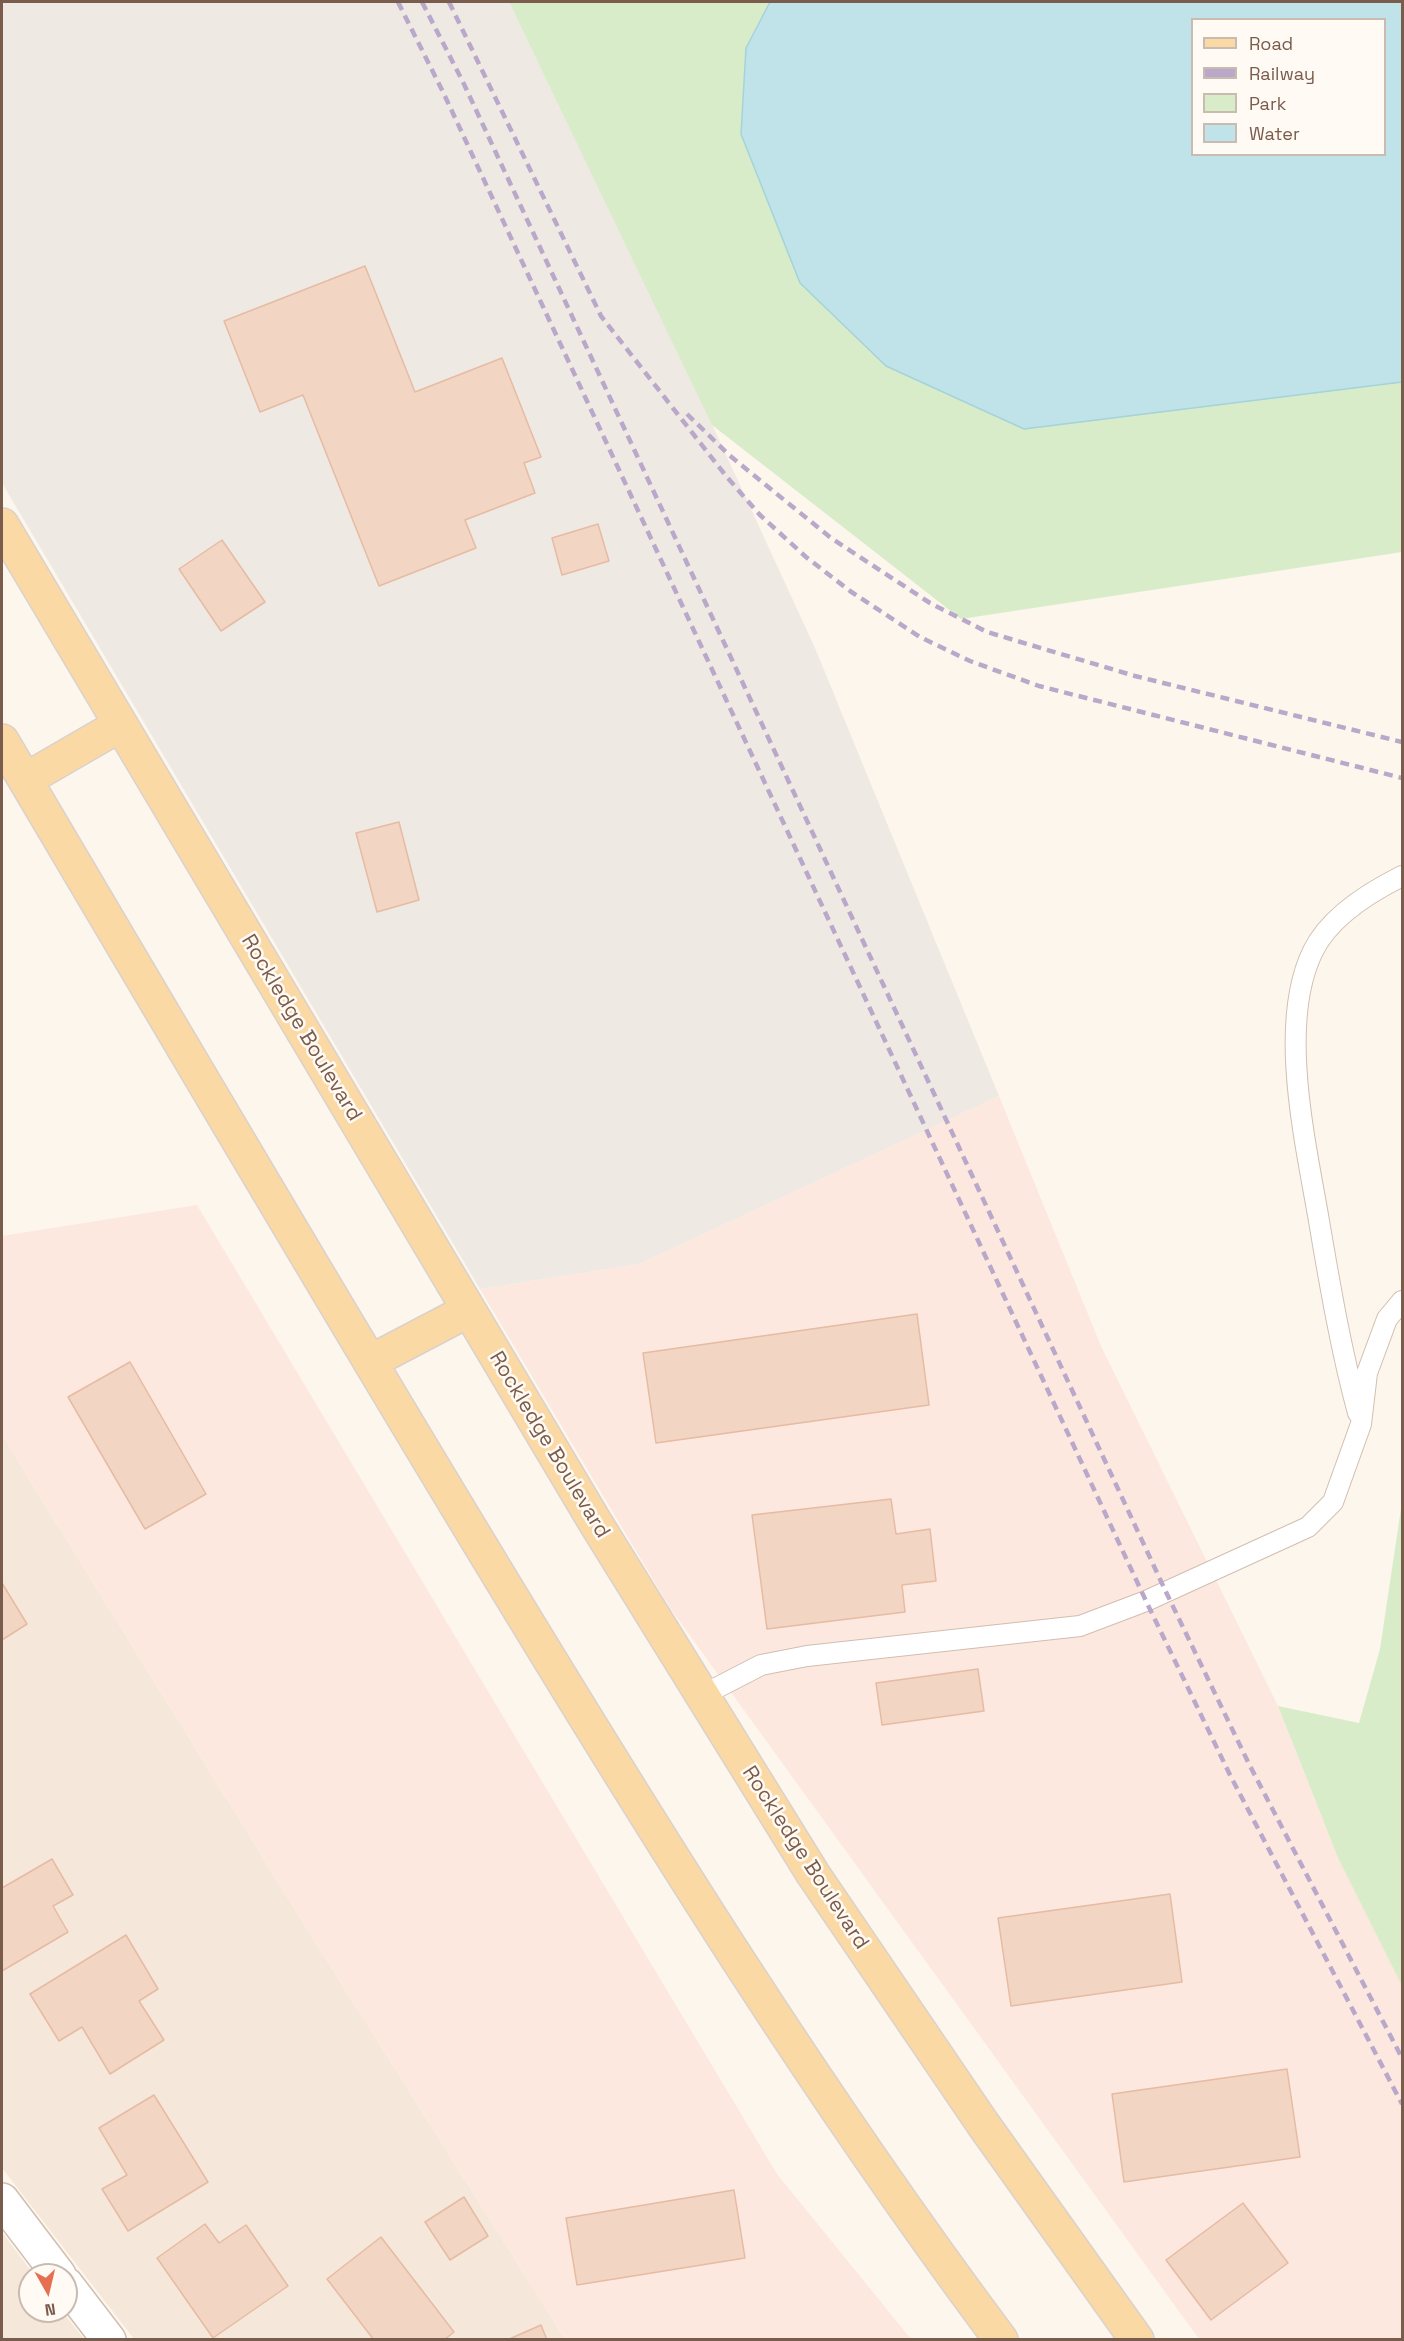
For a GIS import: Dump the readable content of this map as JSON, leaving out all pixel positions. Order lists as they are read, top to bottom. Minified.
{"streets":{"main road":["Rockledge Boulevard"]},"legend":["Road","Railway","Park","Water"],"north":"bottom"}
